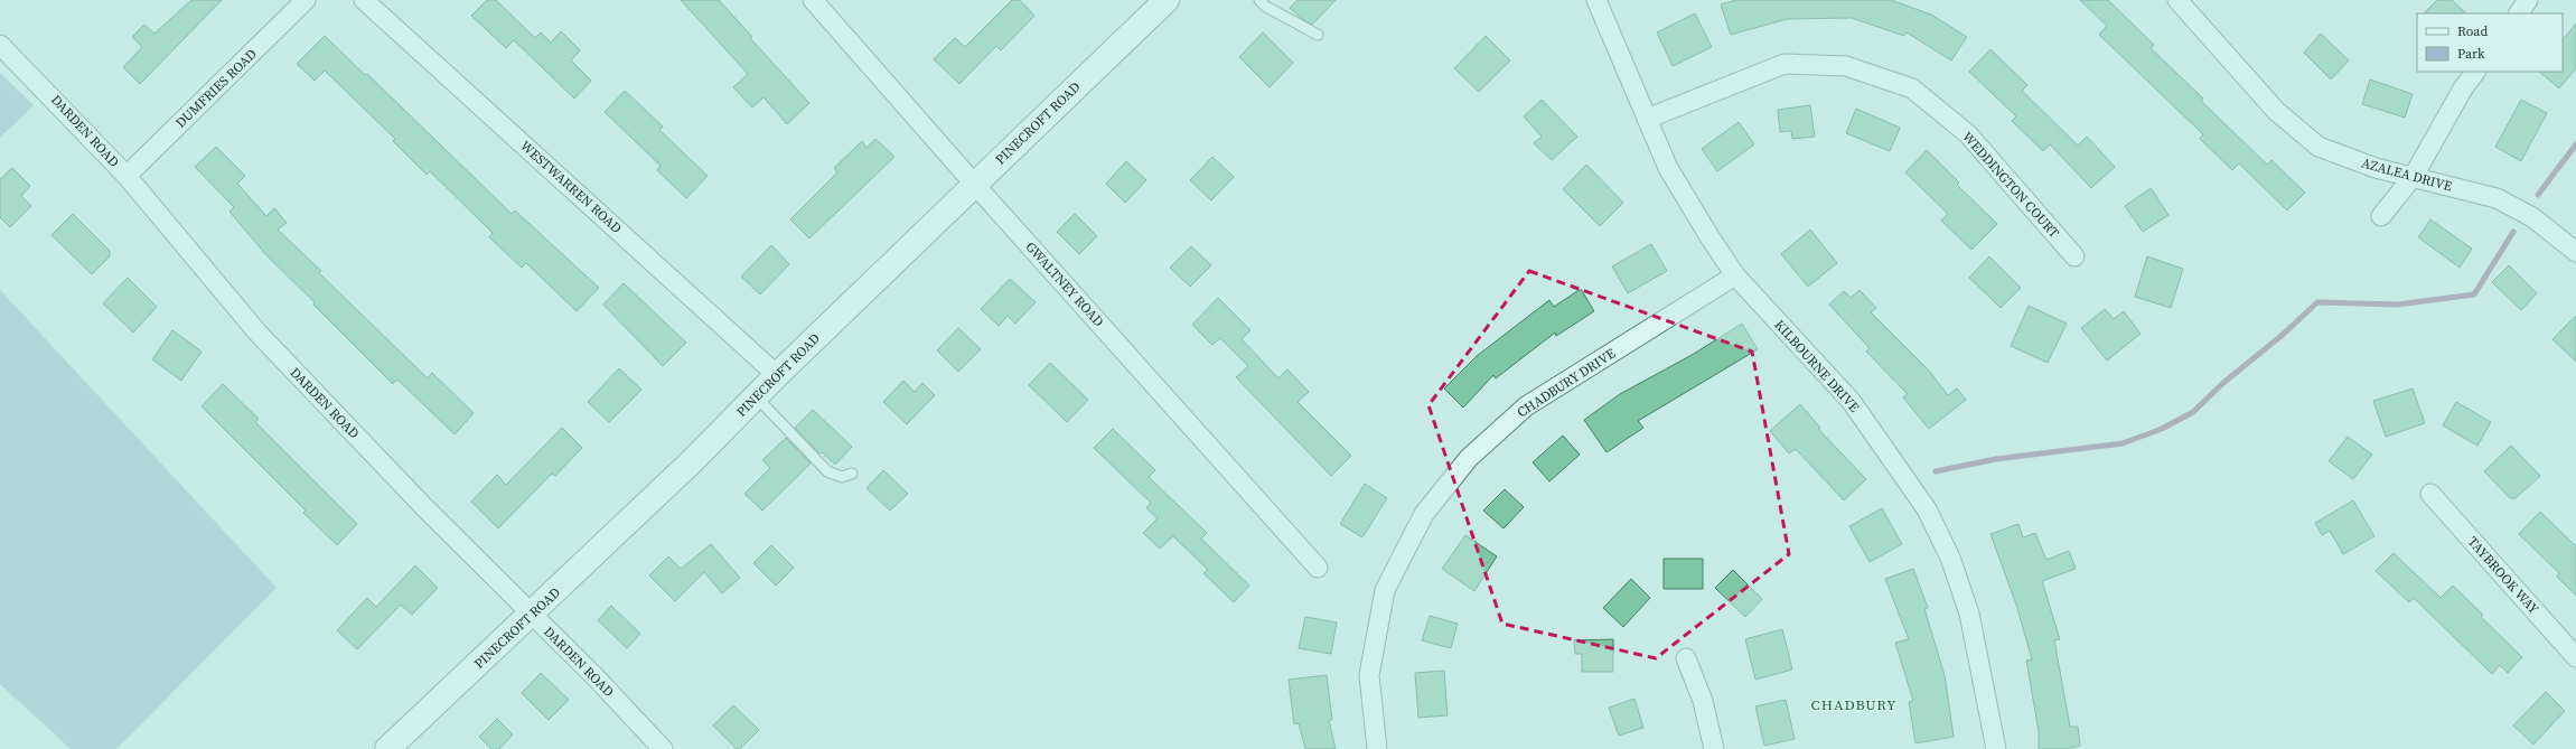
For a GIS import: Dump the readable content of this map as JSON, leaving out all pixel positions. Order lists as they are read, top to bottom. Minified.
{"streets":{"street":["DUMFRIES ROAD","PINECROFT ROAD","DARDEN ROAD","AZALEA DRIVE","WEDDINGTON COURT","WESTWARREN ROAD","GWALTNEY ROAD","KILBOURNE DRIVE","CHADBURY DRIVE","TAYBROOK WAY"]},"crossings":[["DUMFRIES ROAD","DARDEN ROAD"],["PINECROFT ROAD","DARDEN ROAD"],["PINECROFT ROAD","WESTWARREN ROAD"],["PINECROFT ROAD","GWALTNEY ROAD"],["WEDDINGTON COURT","KILBOURNE DRIVE"],["KILBOURNE DRIVE","CHADBURY DRIVE"]],"districts":["CHADBURY"],"legend":["Road","Park"]}
